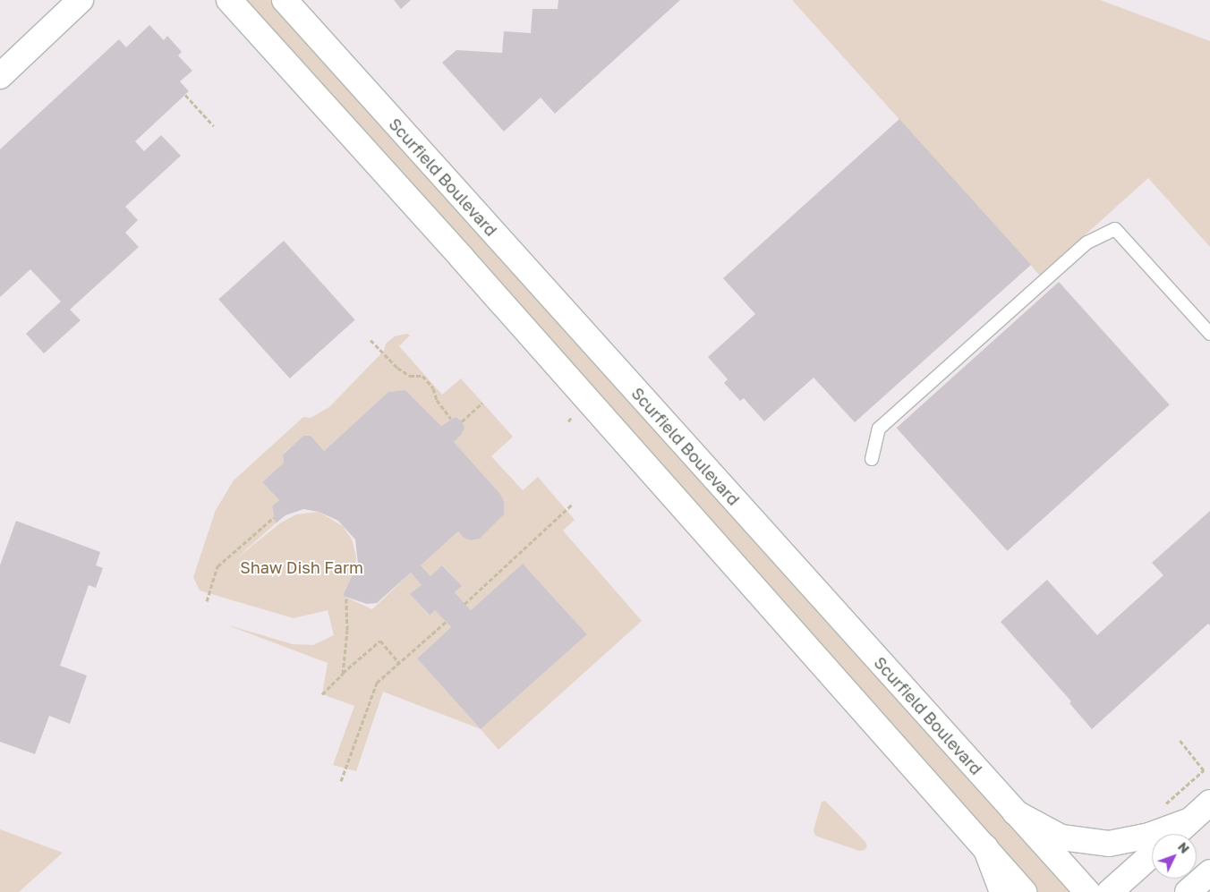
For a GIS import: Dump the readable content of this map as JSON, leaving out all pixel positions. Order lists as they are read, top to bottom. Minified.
{"streets":{"street":["Scurfield Boulevard"]},"parks":["Shaw Dish Farm"],"north":"top right"}
